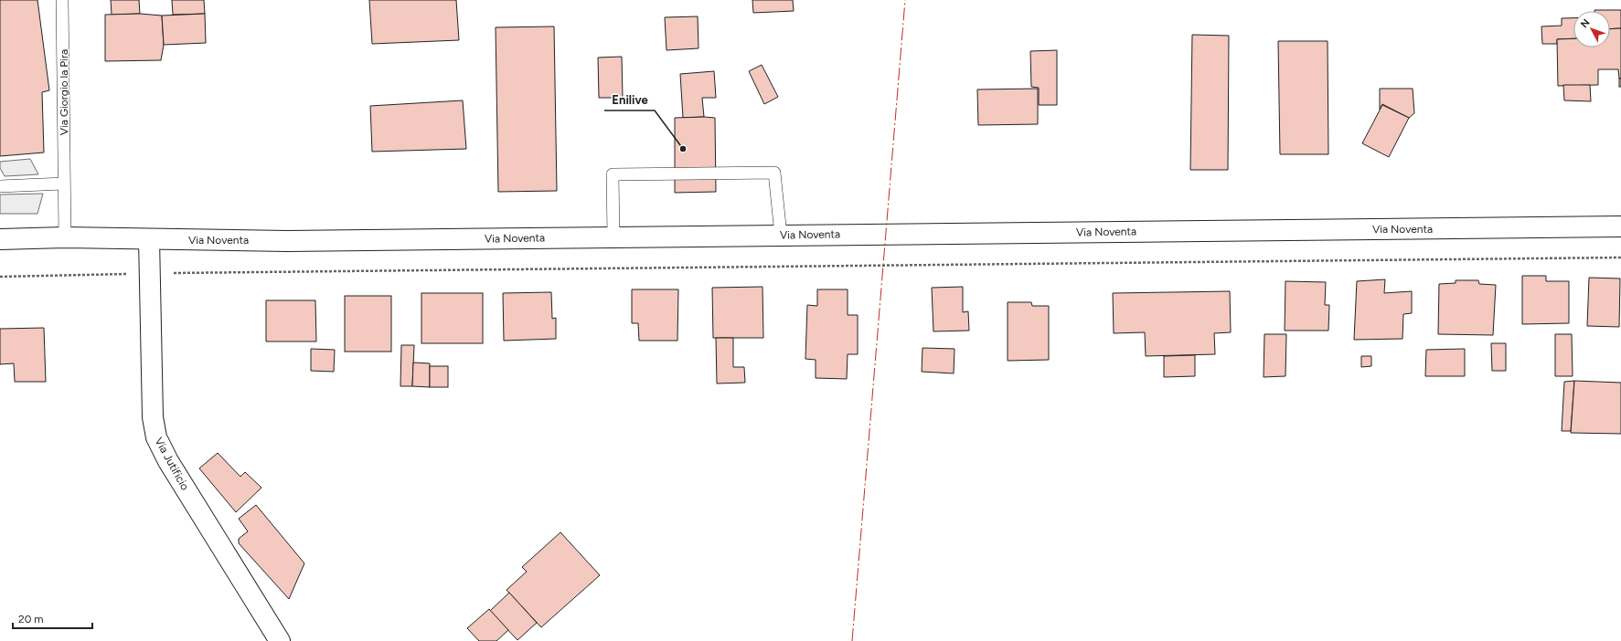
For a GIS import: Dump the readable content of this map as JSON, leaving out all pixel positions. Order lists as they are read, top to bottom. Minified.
{"streets":{"main road":["Via Noventa","Via Jutificio"],"lane":["Via Giorgio la Pira"]},"crossings":[["Via Giorgio la Pira","Via Noventa"],["Via Noventa","Via Jutificio"]],"places":["Enilive"],"scale_bar":"20 m","north":"top left"}
